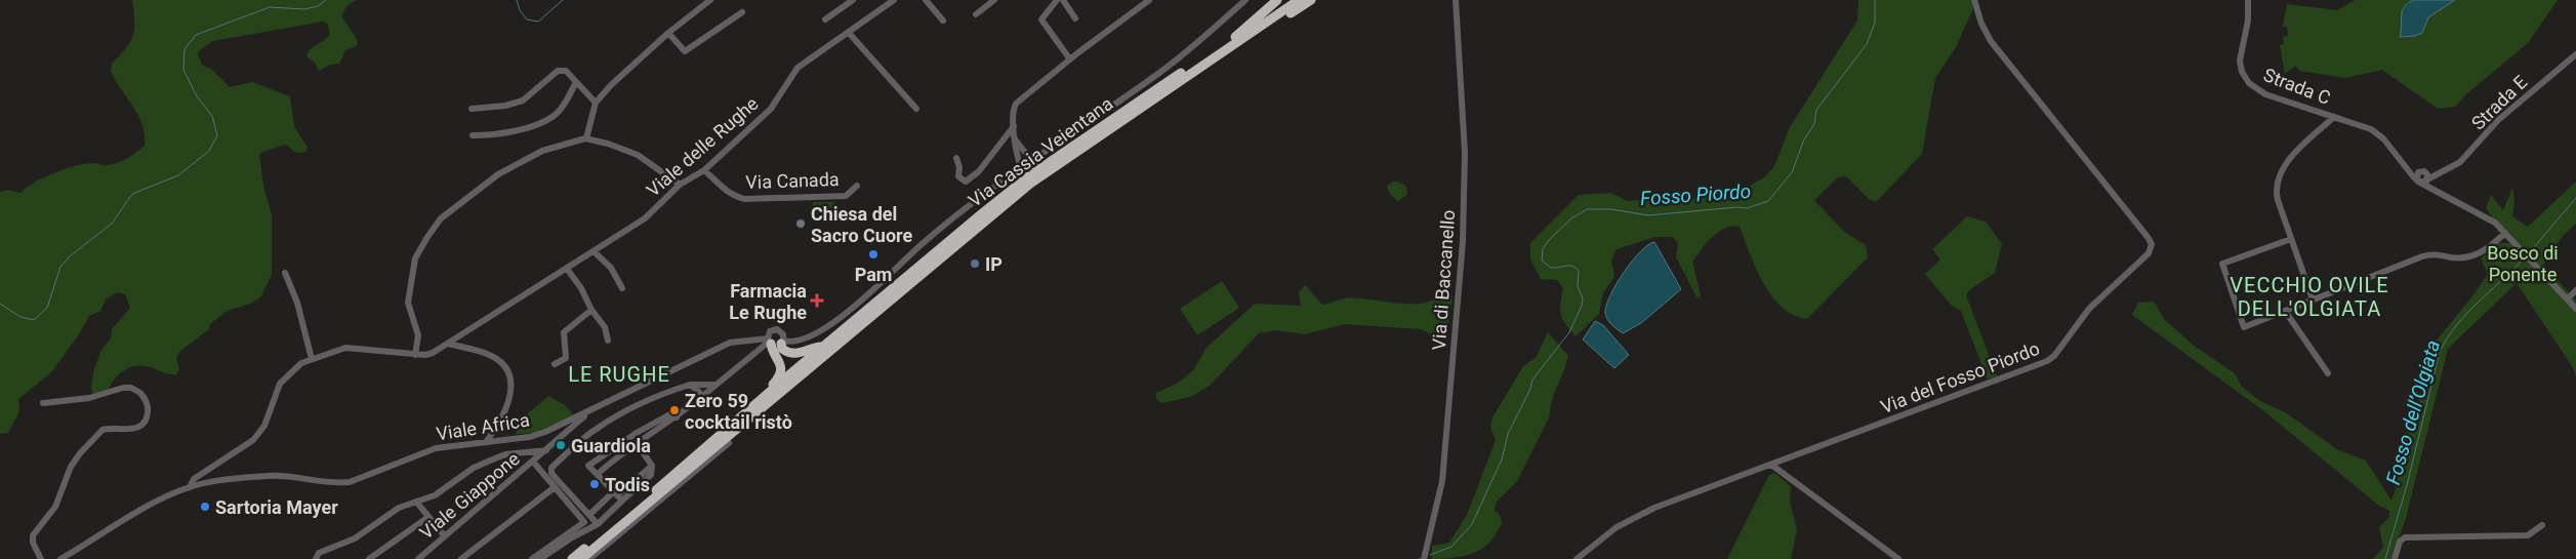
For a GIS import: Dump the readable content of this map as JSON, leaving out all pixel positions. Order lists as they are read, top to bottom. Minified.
{"streets":{"highway":["Via Cassia Veientana"],"street":["Strada C","Strada E","Viale delle Rughe","Via Canada","Via di Baccanello","Via del Fosso Piordo","Viale Africa","Viale Giappone"]},"crossings":[["Strada C","Strada E"],["Viale delle Rughe","Via Canada"],["Viale delle Rughe","Viale Africa"],["Viale Africa","Viale Giappone"]],"districts":["VECCHIO OVILE DELL'OLGIATA","LE RUGHE"],"water":["Fosso Piordo","Fosso dell’Olgiata"],"parks":["Bosco di Ponente"],"places":{"other":["Chiesa del Sacro Cuore","Pam","IP","Zero 59 cocktail ristò","Guardiola","Todis","Sartoria Mayer"],"health":["Farmacia Le Rughe"]}}
